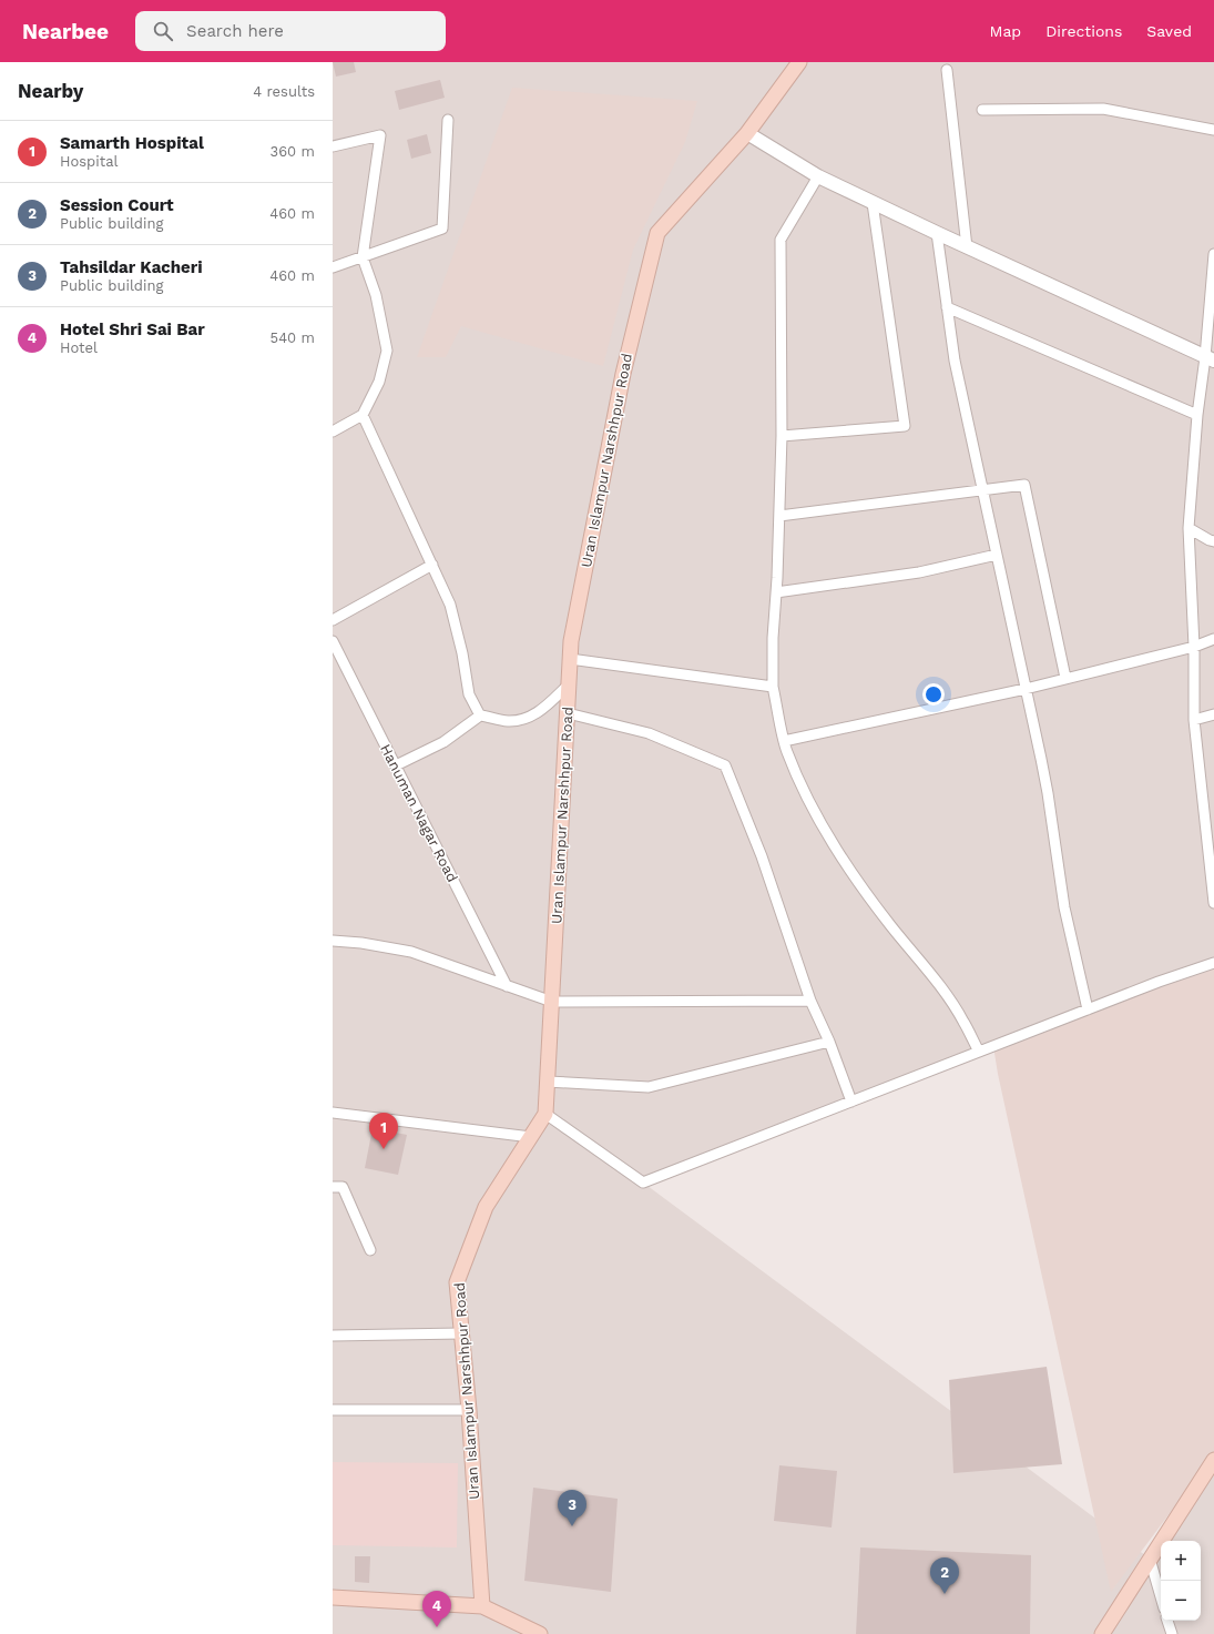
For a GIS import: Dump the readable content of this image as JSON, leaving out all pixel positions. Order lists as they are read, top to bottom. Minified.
{"streets":{"main road":["Uran Islampur Narshhpur Road"],"street":["Hanuman Nagar Road"]},"page":{"header":"Nearbee","search":"Search here","nav":["Map","Directions","Saved"],"heading":["Nearby","4 results"],"list":[{"mark":"1","name":"Samarth Hospital","note":"Hospital","value":"360 m"},{"mark":"2","name":"Session Court","note":"Public building","value":"460 m"},{"mark":"3","name":"Tahsildar Kacheri","note":"Public building","value":"460 m"},{"mark":"4","name":"Hotel Shri Sai Bar","note":"Hotel","value":"540 m"}],"pins":["1","3","2","4"],"map_buttons":["+","−"]}}
